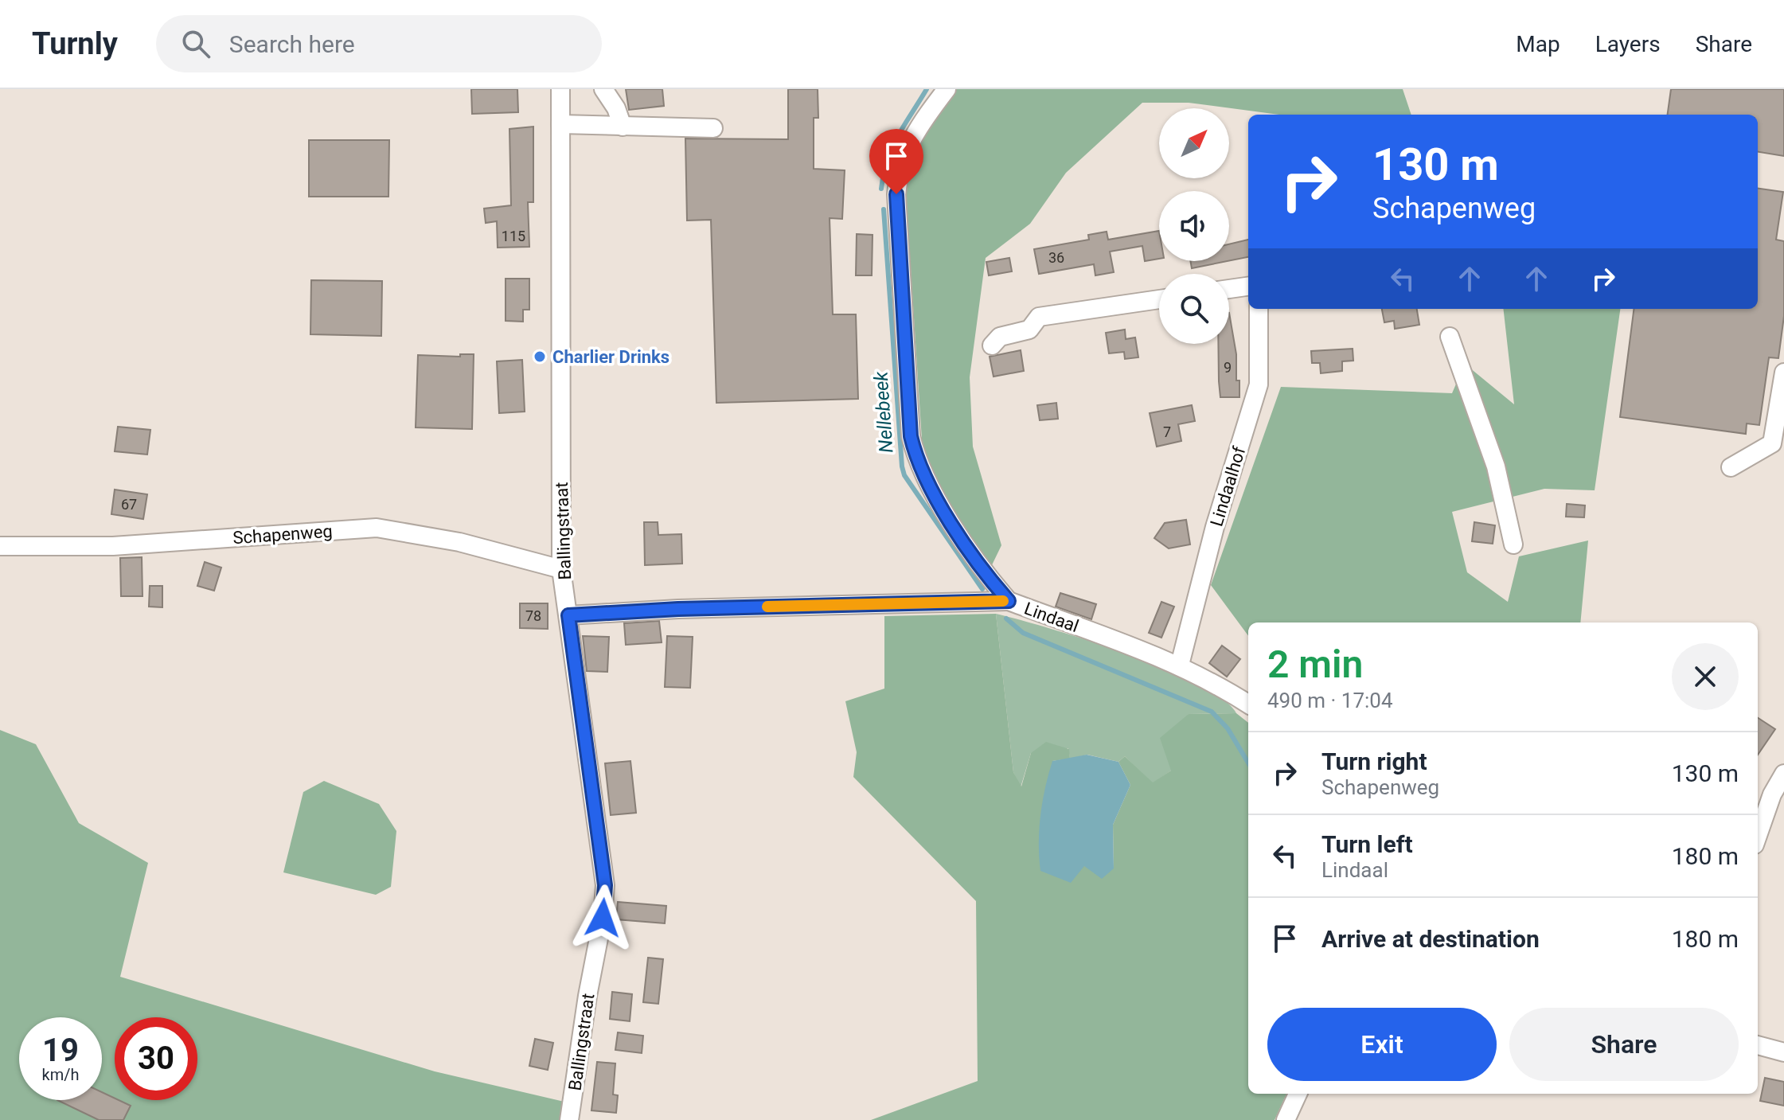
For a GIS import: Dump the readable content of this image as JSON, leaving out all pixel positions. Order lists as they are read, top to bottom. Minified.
{"streets":{"street":["Lindaalhof","Ballingstraat","Schapenweg","Lindaal"]},"crossings":[["Lindaalhof","Lindaal"],["Ballingstraat","Schapenweg"]],"water":["Nellebeek"],"places":["Charlier Drinks"],"house_numbers":["115","36","9","7","67","78"],"north":"top right","page":{"header":"Turnly","search":"Search here","nav":["Map","Layers","Share"],"turn":["130 m","Schapenweg"],"heading":["2 min","490 m · 17:04"],"list":[{"name":"Turn right","note":"Schapenweg","value":"130 m"},{"name":"Turn left","note":"Lindaal","value":"180 m"},{"name":"Arrive at destination","value":"180 m"}],"buttons":["Exit","Share"],"speed":"19 km/h","limit":"30"}}
